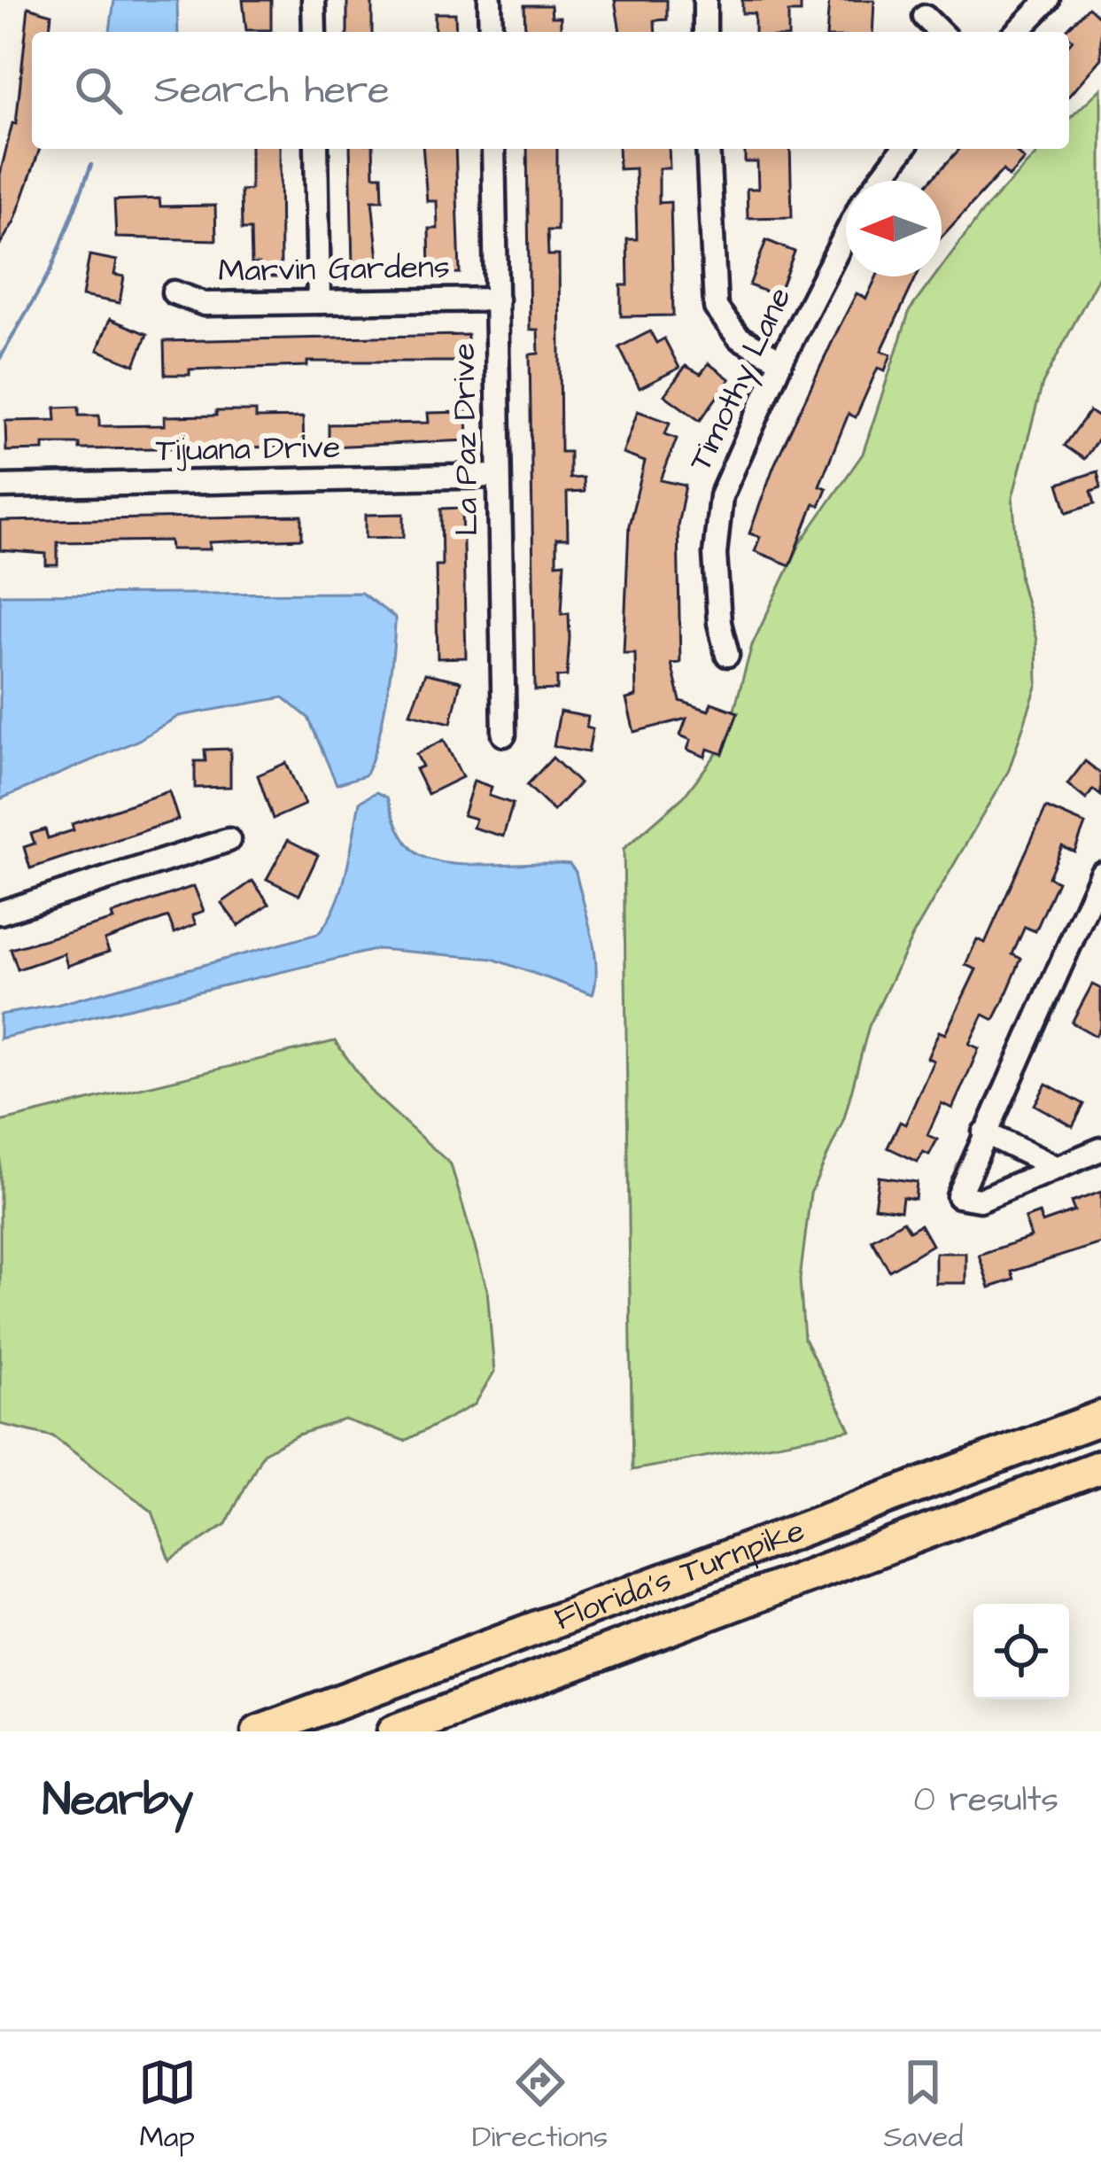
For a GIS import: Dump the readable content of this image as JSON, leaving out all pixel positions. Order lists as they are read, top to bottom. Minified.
{"streets":{"highway":["Florida's Turnpike"],"street":["Marvin Gardens","Timothy Lane","La Paz Drive","Tijuana Drive"]},"crossings":[["Marvin Gardens","La Paz Drive"],["La Paz Drive","Tijuana Drive"]],"north":"left","page":{"search":"Search here","heading":["Nearby","0 results"],"nav":["Map","Directions","Saved"]}}
